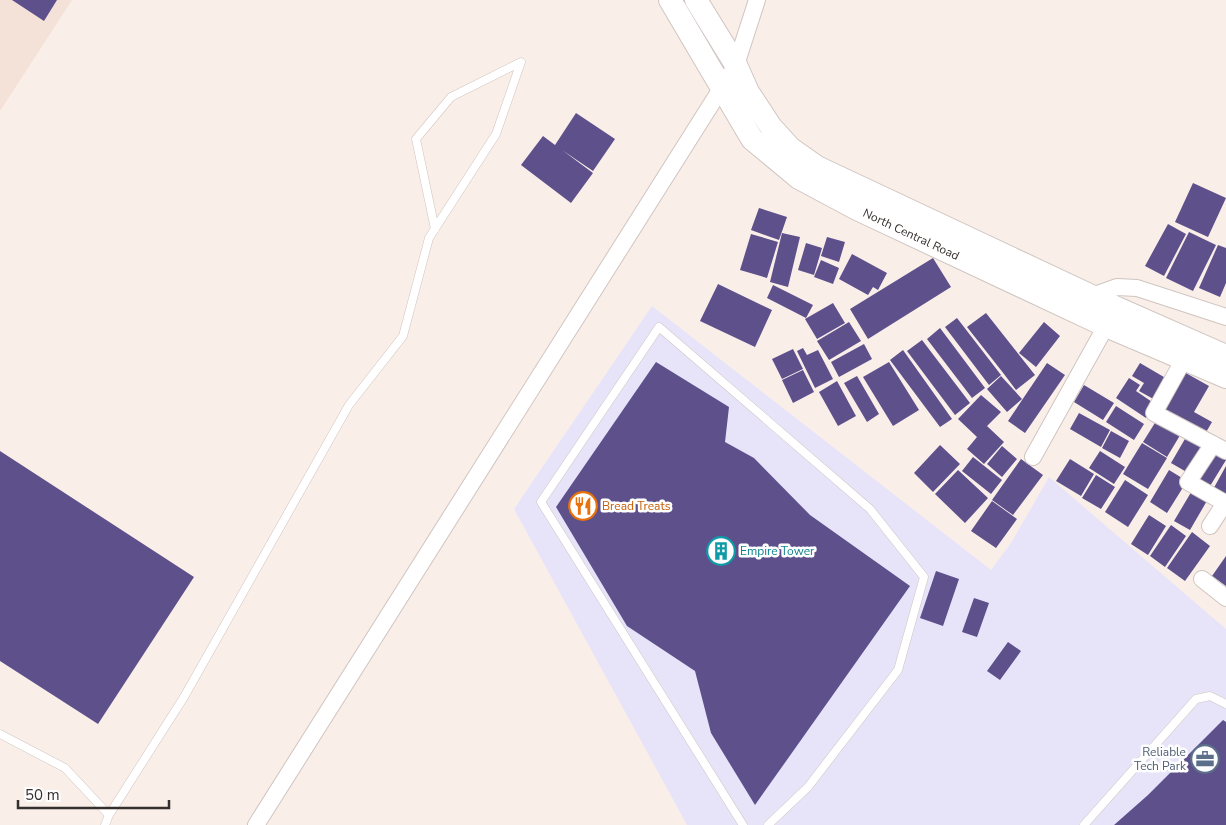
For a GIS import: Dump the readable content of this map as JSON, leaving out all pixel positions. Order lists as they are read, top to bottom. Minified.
{"streets":{"main road":["North Central Road"]},"places":{"restaurant":["Bread Treats"],"building":["Empire Tower"],"office":["Reliable Tech Park"]},"scale_bar":"50 m"}
